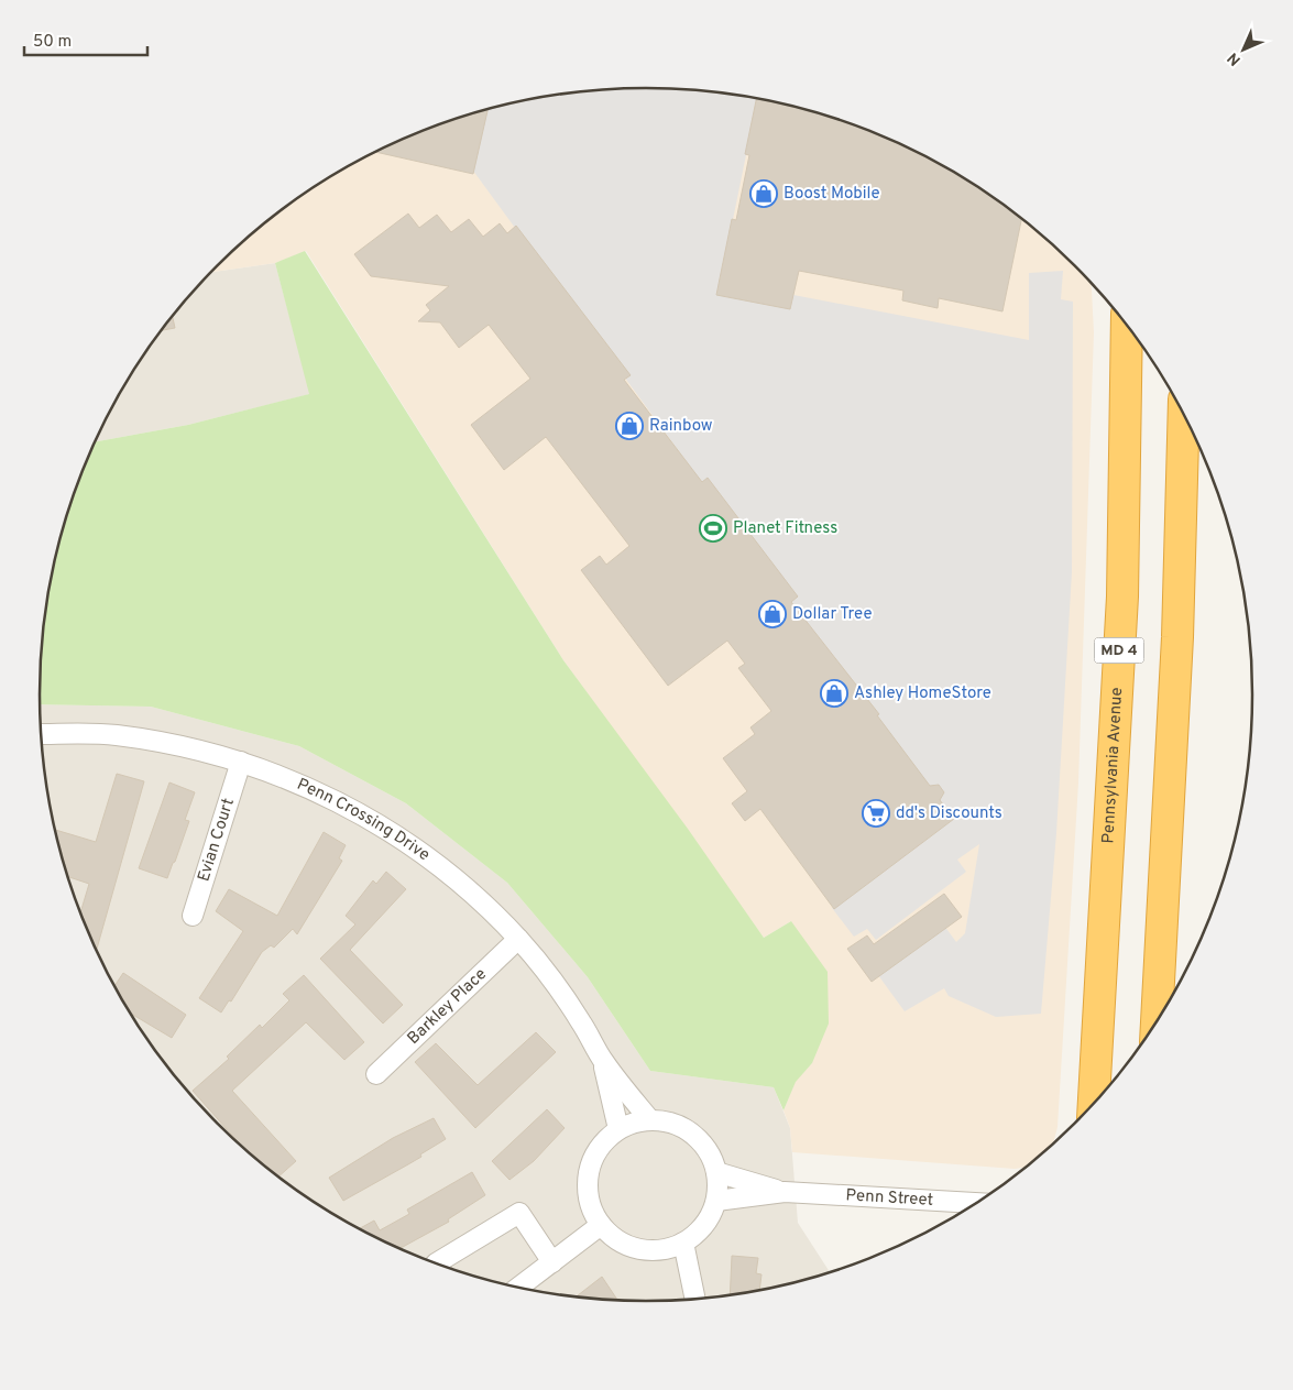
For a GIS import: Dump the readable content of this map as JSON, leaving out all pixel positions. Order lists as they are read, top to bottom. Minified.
{"streets":{"highway":["MD 4","Pennsylvania Avenue"],"street":["Penn Crossing Drive","Evian Court","Barkley Place","Penn Street"]},"crossings":[["Penn Crossing Drive","Evian Court"],["Penn Crossing Drive","Barkley Place"],["Penn Crossing Drive","Penn Street"]],"places":{"shop":["Boost Mobile","Rainbow","Dollar Tree","Ashley HomeStore"],"sports":["Planet Fitness"],"supermarket":["dd's Discounts"]},"scale_bar":"50 m","north":"bottom left"}
